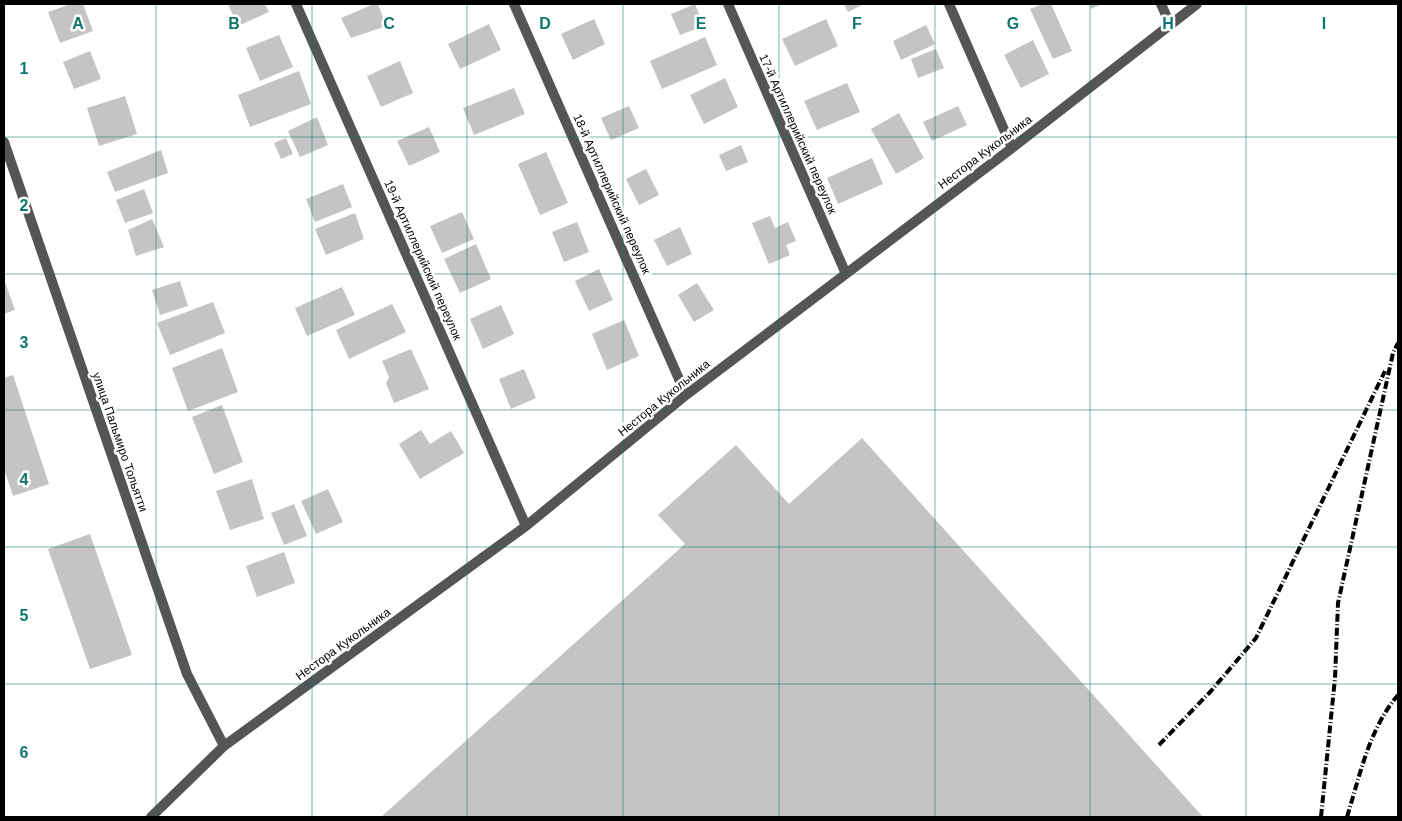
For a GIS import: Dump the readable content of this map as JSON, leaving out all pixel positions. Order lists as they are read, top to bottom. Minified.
{"streets":{"street":["17-й Артиллерийский переулок","Нестора Кукольника","18-й Артиллерийский переулок","19-й Артиллерийский переулок","улица Пальмиро Тольятти"]},"crossings":[["17-й Артиллерийский переулок","Нестора Кукольника"],["Нестора Кукольника","18-й Артиллерийский переулок"],["Нестора Кукольника","19-й Артиллерийский переулок"],["Нестора Кукольника","улица Пальмиро Тольятти"]],"grid":{"columns":["A","B","C","D","E","F","G","H","I"],"rows":["1","2","3","4","5","6"]}}
